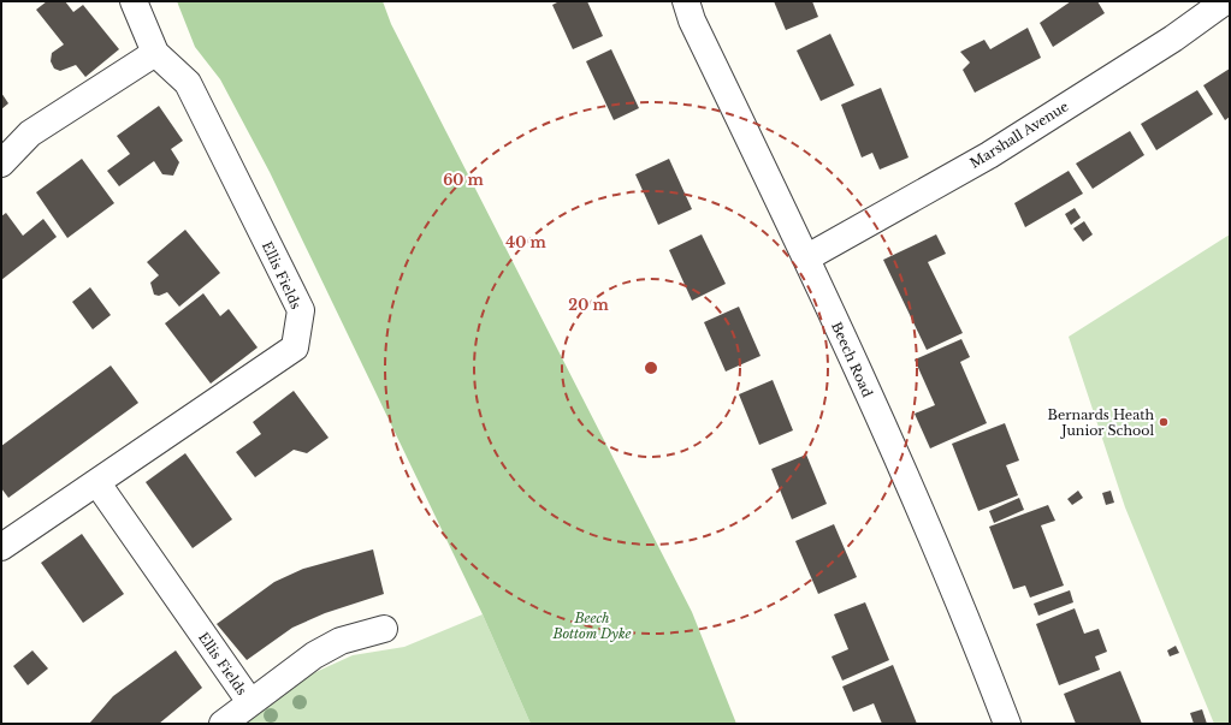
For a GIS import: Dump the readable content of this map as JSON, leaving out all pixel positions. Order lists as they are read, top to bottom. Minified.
{"streets":{"street":["Marshall Avenue","Ellis Fields","Beech Road"]},"crossings":[["Marshall Avenue","Beech Road"]],"parks":["Beech Bottom Dyke"],"places":["Bernards Heath Junior School"],"rings":["60 m","40 m","20 m"]}
